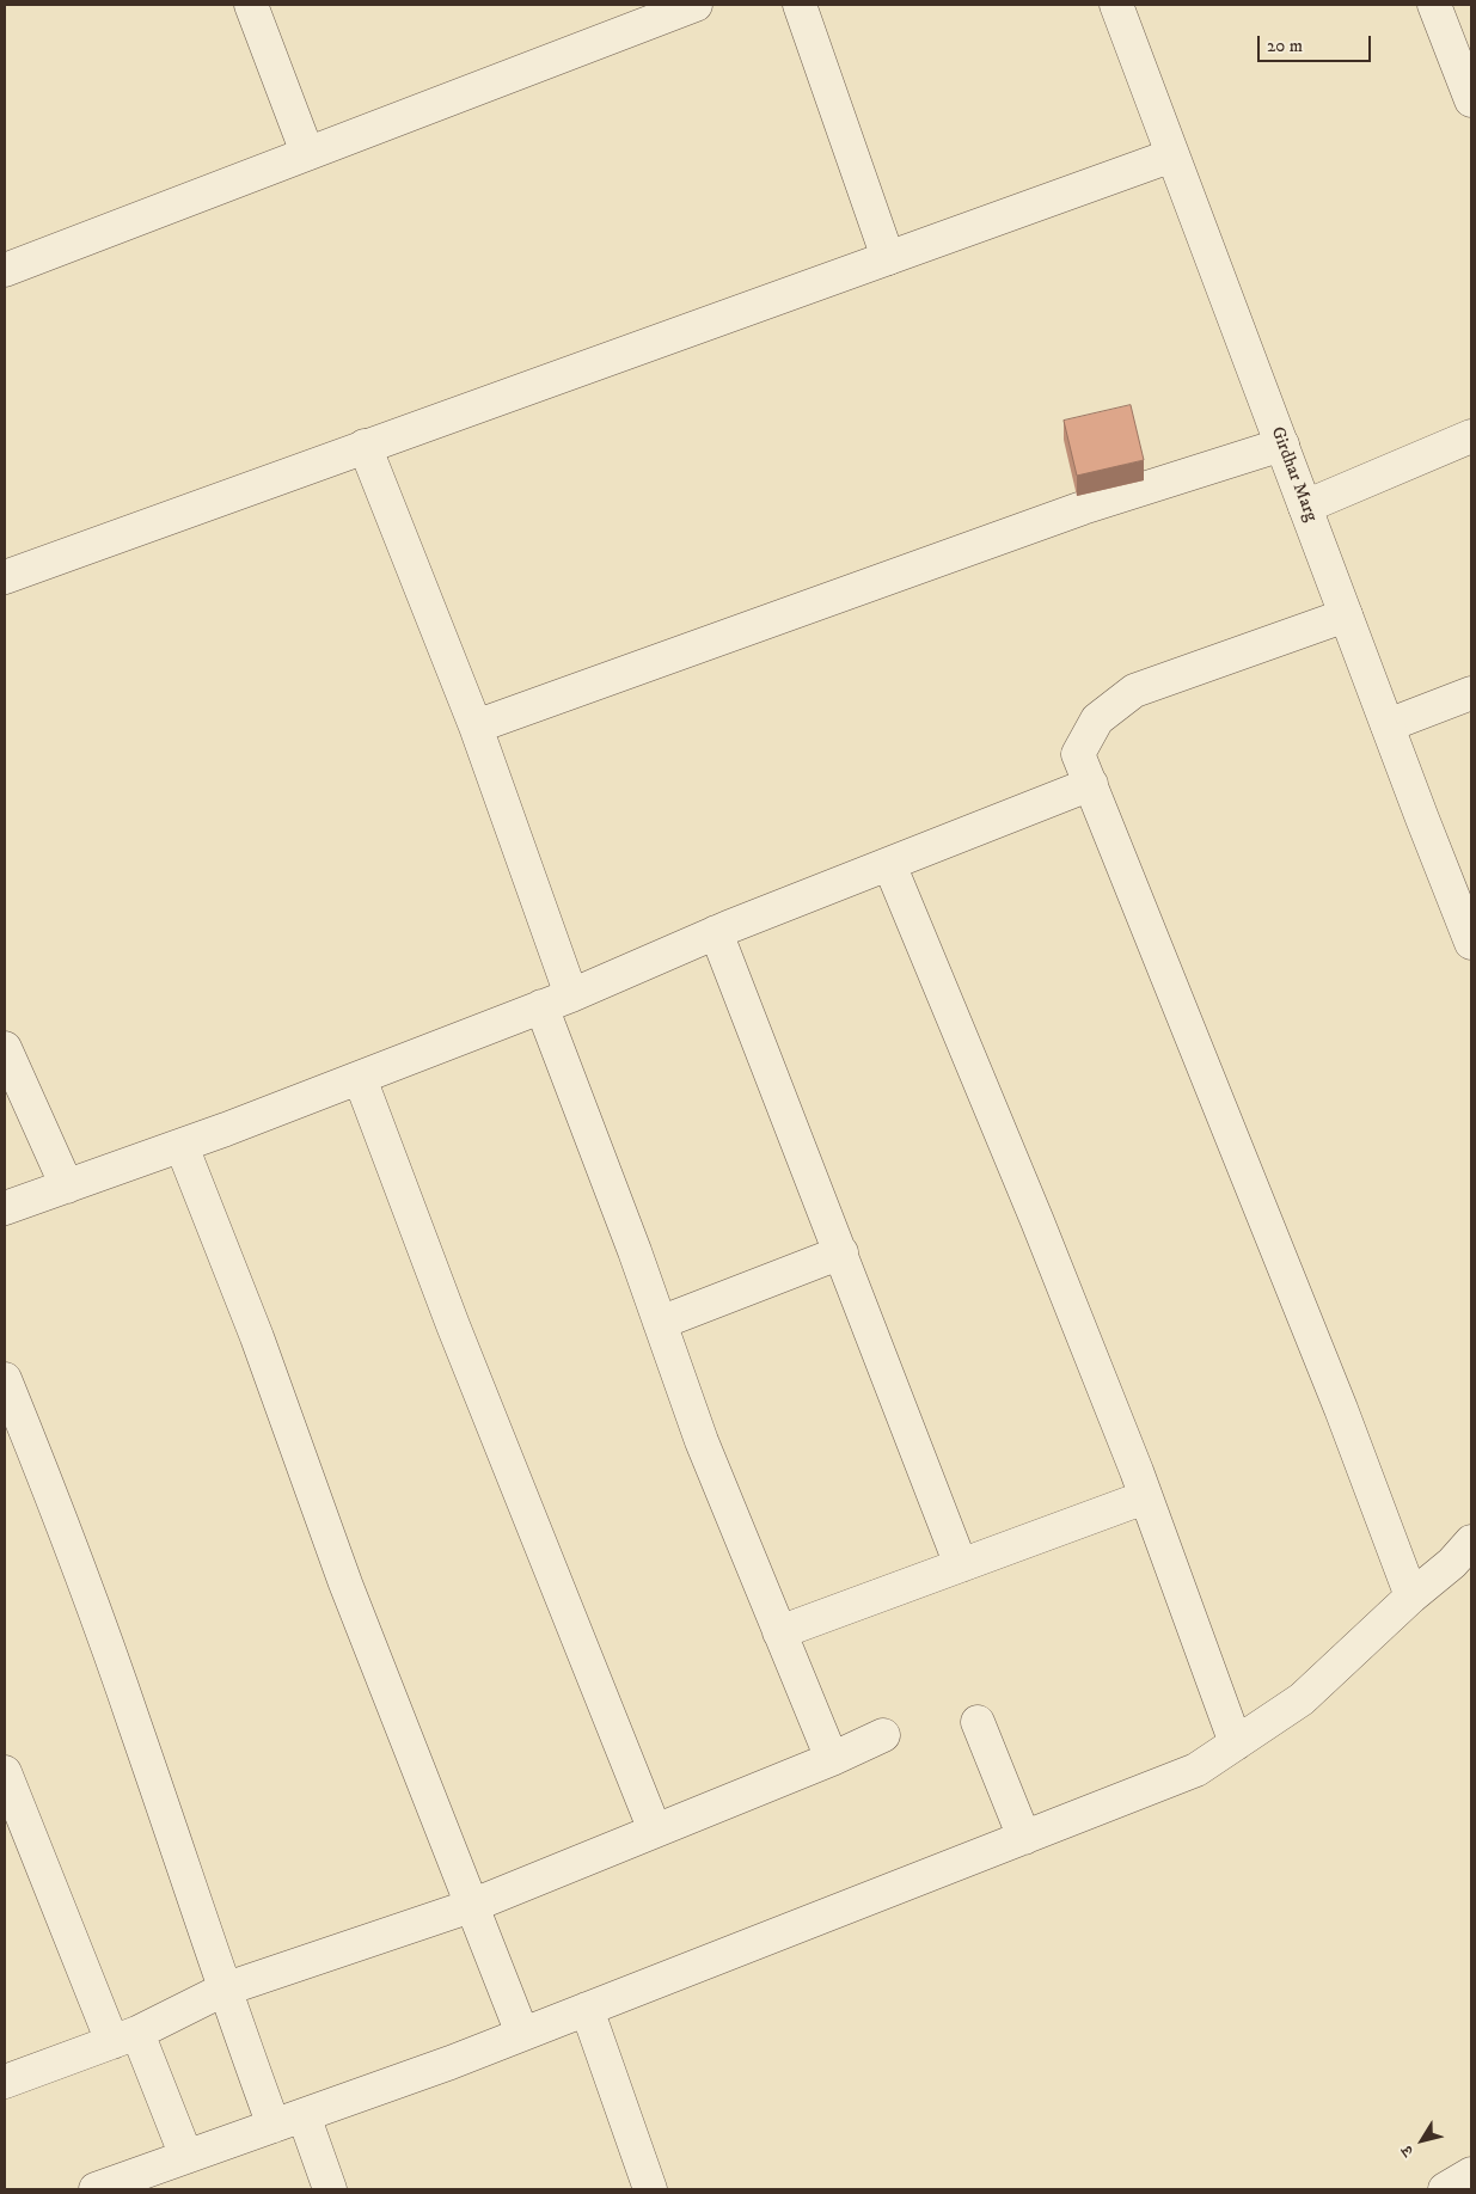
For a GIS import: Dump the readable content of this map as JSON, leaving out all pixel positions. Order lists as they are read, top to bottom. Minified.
{"streets":{"street":["Girdhar Marg"]},"scale_bar":"20 m","north":"bottom left"}
